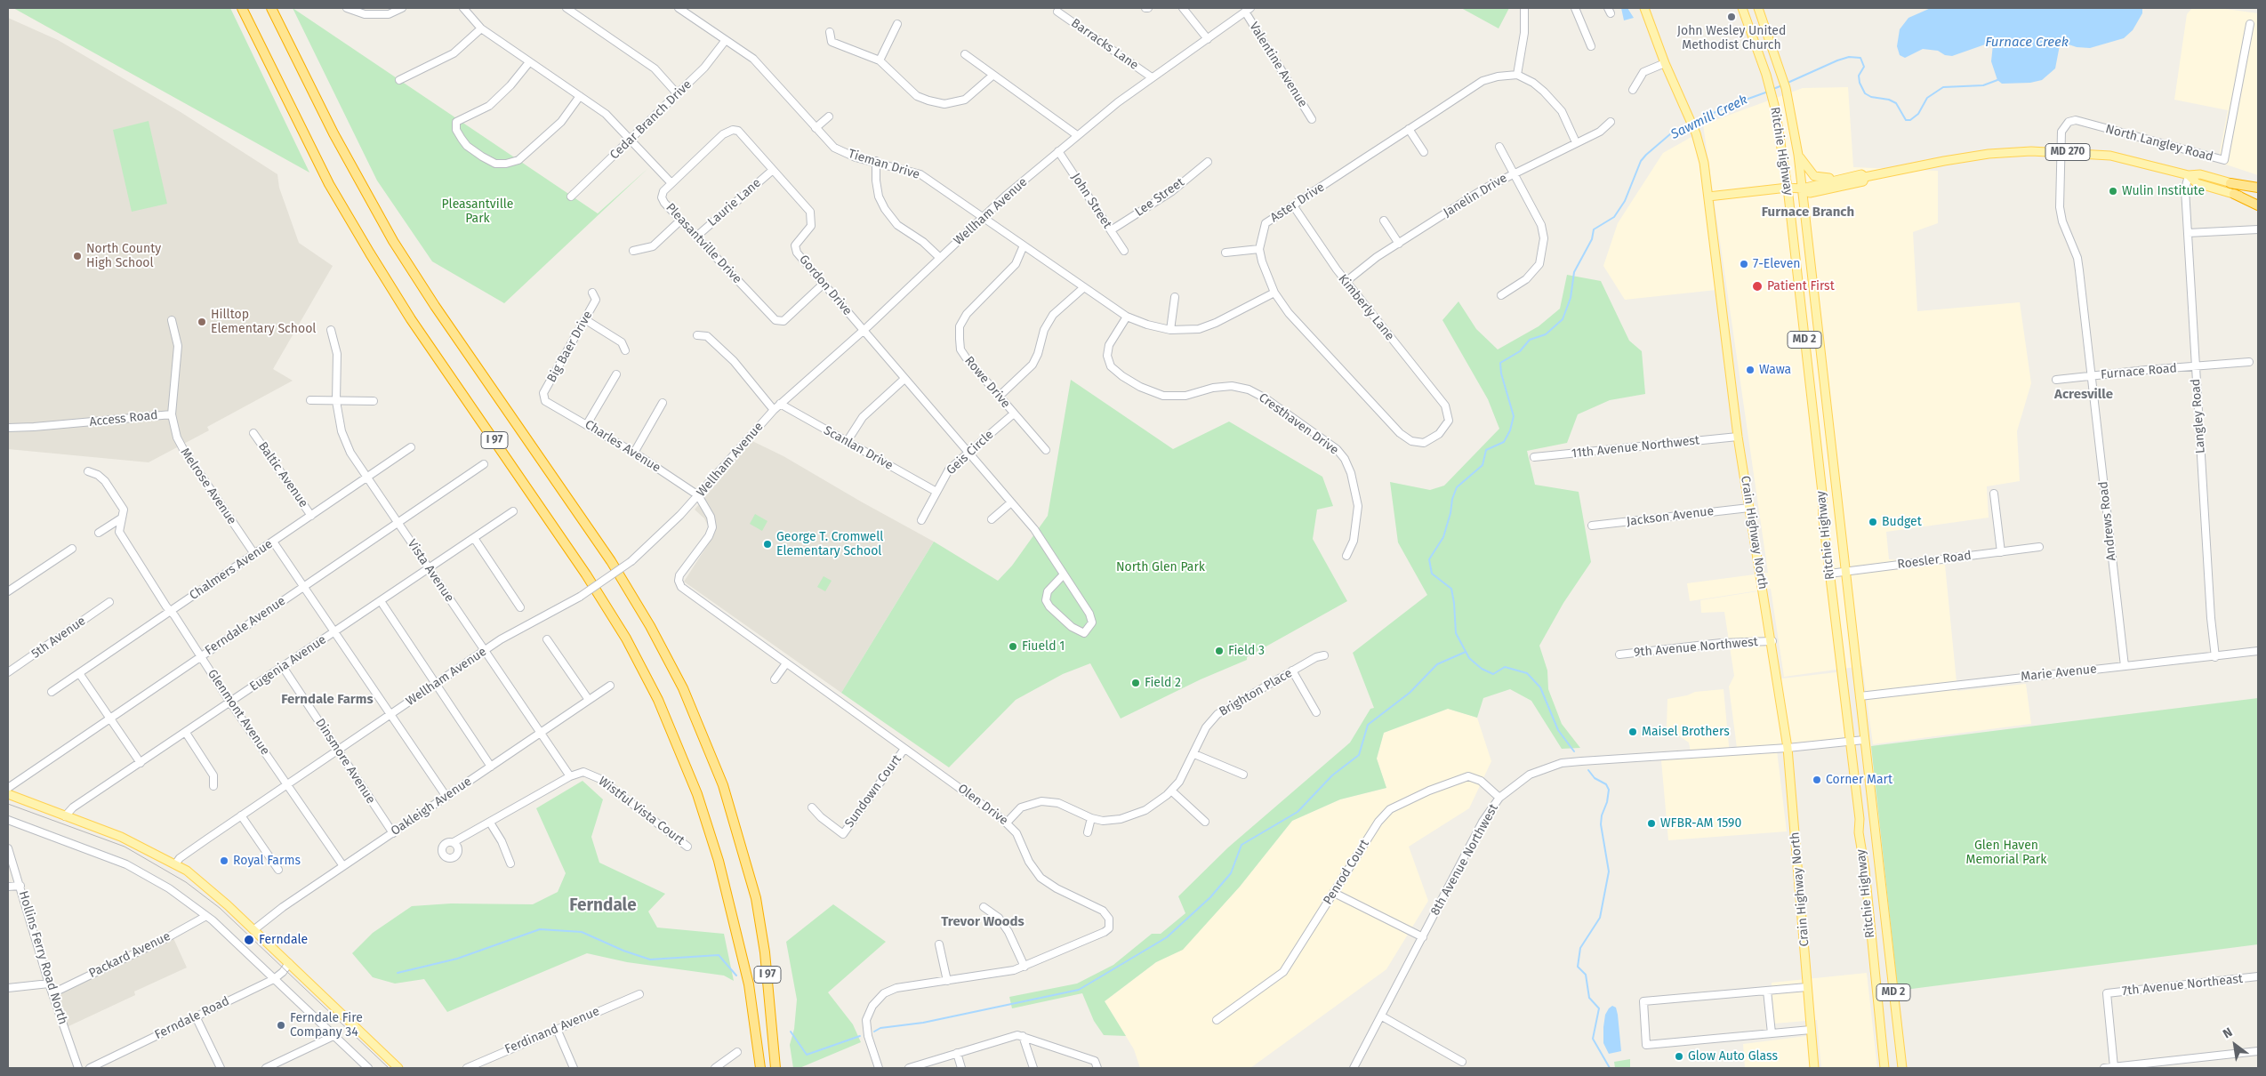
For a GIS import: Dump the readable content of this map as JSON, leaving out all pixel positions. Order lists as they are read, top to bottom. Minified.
{"streets":{"highway":["I 97"],"main road":["Ritchie Highway","MD 270","MD 2","Crain Highway North"],"street":["Barracks Lane","Valentine Avenue","Cedar Branch Drive","North Langley Road","Tieman Drive","Janelin Drive","Lee Street","John Street","Laurie Lane","Aster Drive","Wellham Avenue","Pleasantville Drive","Gordon Drive","Kimberly Lane","Big Baer Drive","Furnace Road","Rowe Drive","Langley Road","Access Road","Cresthaven Drive","Charles Avenue","11th Avenue Northwest","Scanlan Drive","Geis Circle","Baltic Avenue","Melrose Avenue","Jackson Avenue","Andrews Road","Roesler Road","Chalmers Avenue","Vista Avenue","Ferndale Avenue","5th Avenue","9th Avenue Northwest","Eugenia Avenue","Marie Avenue","Brighton Place","Glenmont Avenue","Dinsmore Avenue","Sundown Court","Olen Drive","Oakleigh Avenue","Wistful Vista Court","8th Avenue Northwest","Penrod Court","Packard Avenue","Hollins Ferry Road North","7th Avenue Northeast","Ferndale Road","Ferdinand Avenue"]},"crossings":[["Barracks Lane","Wellham Avenue"],["Valentine Avenue","Wellham Avenue"],["Cedar Branch Drive","Tieman Drive"],["Cedar Branch Drive","Pleasantville Drive"],["North Langley Road","MD 270"],["North Langley Road","Andrews Road"],["Ritchie Highway","MD 270"],["Ritchie Highway","Roesler Road"],["Ritchie Highway","Marie Avenue"],["Ritchie Highway","8th Avenue Northwest"],["MD 270","Langley Road"],["MD 270","Andrews Road"],["MD 270","Crain Highway North"],["Tieman Drive","Wellham Avenue"],["Tieman Drive","Kimberly Lane"],["Tieman Drive","Rowe Drive"],["Tieman Drive","Cresthaven Drive"],["Janelin Drive","Kimberly Lane"],["Lee Street","John Street"],["John Street","Wellham Avenue"],["Laurie Lane","Pleasantville Drive"],["Laurie Lane","Gordon Drive"],["Aster Drive","Kimberly Lane"],["Wellham Avenue","Gordon Drive"],["Wellham Avenue","Charles Avenue"],["Wellham Avenue","Scanlan Drive"],["Wellham Avenue","Vista Avenue"],["Wellham Avenue","Glenmont Avenue"],["Wellham Avenue","Dinsmore Avenue"],["Wellham Avenue","Olen Drive"],["Pleasantville Drive","Gordon Drive"],["Gordon Drive","Geis Circle"],["Big Baer Drive","Charles Avenue"],["Furnace Road","Langley Road"],["Furnace Road","Andrews Road"],["Rowe Drive","Geis Circle"],["Langley Road","Marie Avenue"],["Access Road","Melrose Avenue"],["Charles Avenue","Olen Drive"],["11th Avenue Northwest","Crain Highway North"],["Scanlan Drive","Geis Circle"],["Baltic Avenue","Chalmers Avenue"],["Melrose Avenue","Chalmers Avenue"],["Jackson Avenue","Crain Highway North"],["Andrews Road","Marie Avenue"],["Crain Highway North","9th Avenue Northwest"],["Crain Highway North","8th Avenue Northwest"],["Chalmers Avenue","Vista Avenue"],["Chalmers Avenue","Glenmont Avenue"],["Vista Avenue","Ferndale Avenue"],["Vista Avenue","Eugenia Avenue"],["Vista Avenue","Oakleigh Avenue"],["Ferndale Avenue","Glenmont Avenue"],["Eugenia Avenue","Glenmont Avenue"],["Eugenia Avenue","Dinsmore Avenue"],["Brighton Place","Olen Drive"],["Glenmont Avenue","Oakleigh Avenue"],["Dinsmore Avenue","Oakleigh Avenue"],["Sundown Court","Olen Drive"],["8th Avenue Northwest","Penrod Court"],["Packard Avenue","Hollins Ferry Road North"]],"districts":["Furnace Branch","Acresville","Ferndale Farms","Ferndale","Trevor Woods"],"water":["Furnace Creek","Sawmill Creek"],"parks":["Pleasantville Park","North Glen Park","Glen Haven Memorial Park"],"places":["John Wesley United Methodist Church","Wulin Institute","North County High School","7-Eleven","Patient First","Hilltop Elementary School","Wawa","Budget","George T. Cromwell Elementary School","Fiueld 1","Field 3","Field 2","Maisel Brothers","Corner Mart","WFBR-AM 1590","Royal Farms","Ferndale","Ferndale Fire Company 34","Glow Auto Glass"],"north":"top left"}
